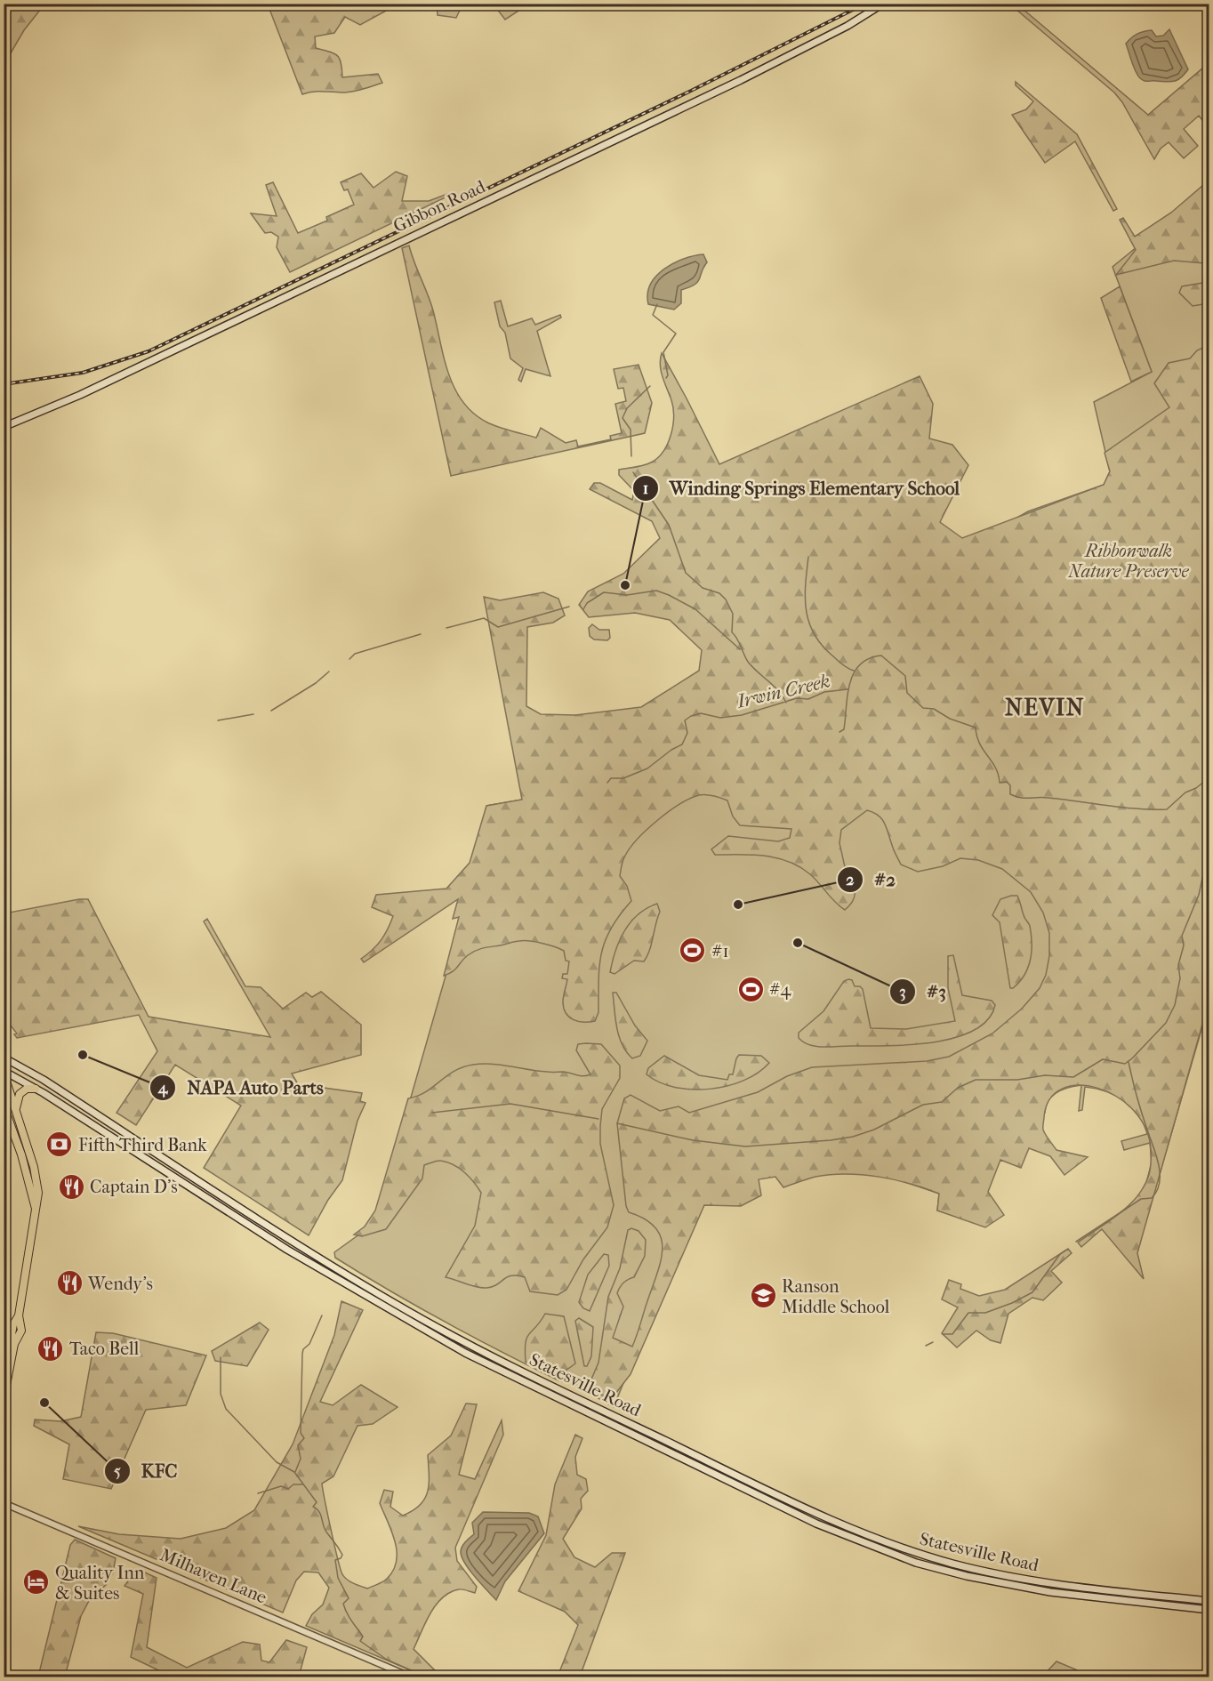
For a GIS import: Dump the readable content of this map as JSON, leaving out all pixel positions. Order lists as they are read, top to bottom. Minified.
{"streets":{"main road":["Gibbon Road","Statesville Road"],"street":["Milhaven Lane"]},"districts":["NEVIN"],"water":["Irwin Creek"],"parks":["Ribbonwalk Nature Preserve"],"places":{"other":["Winding Springs Elementary School","#2","#3","NAPA Auto Parts","KFC"],"sports":["#1","#4"],"bank":["Fifth Third Bank"],"restaurant":["Captain D's","Wendy's","Taco Bell"],"school or university":["Ranson Middle School"],"hotel":["Quality Inn & Suites"]}}
